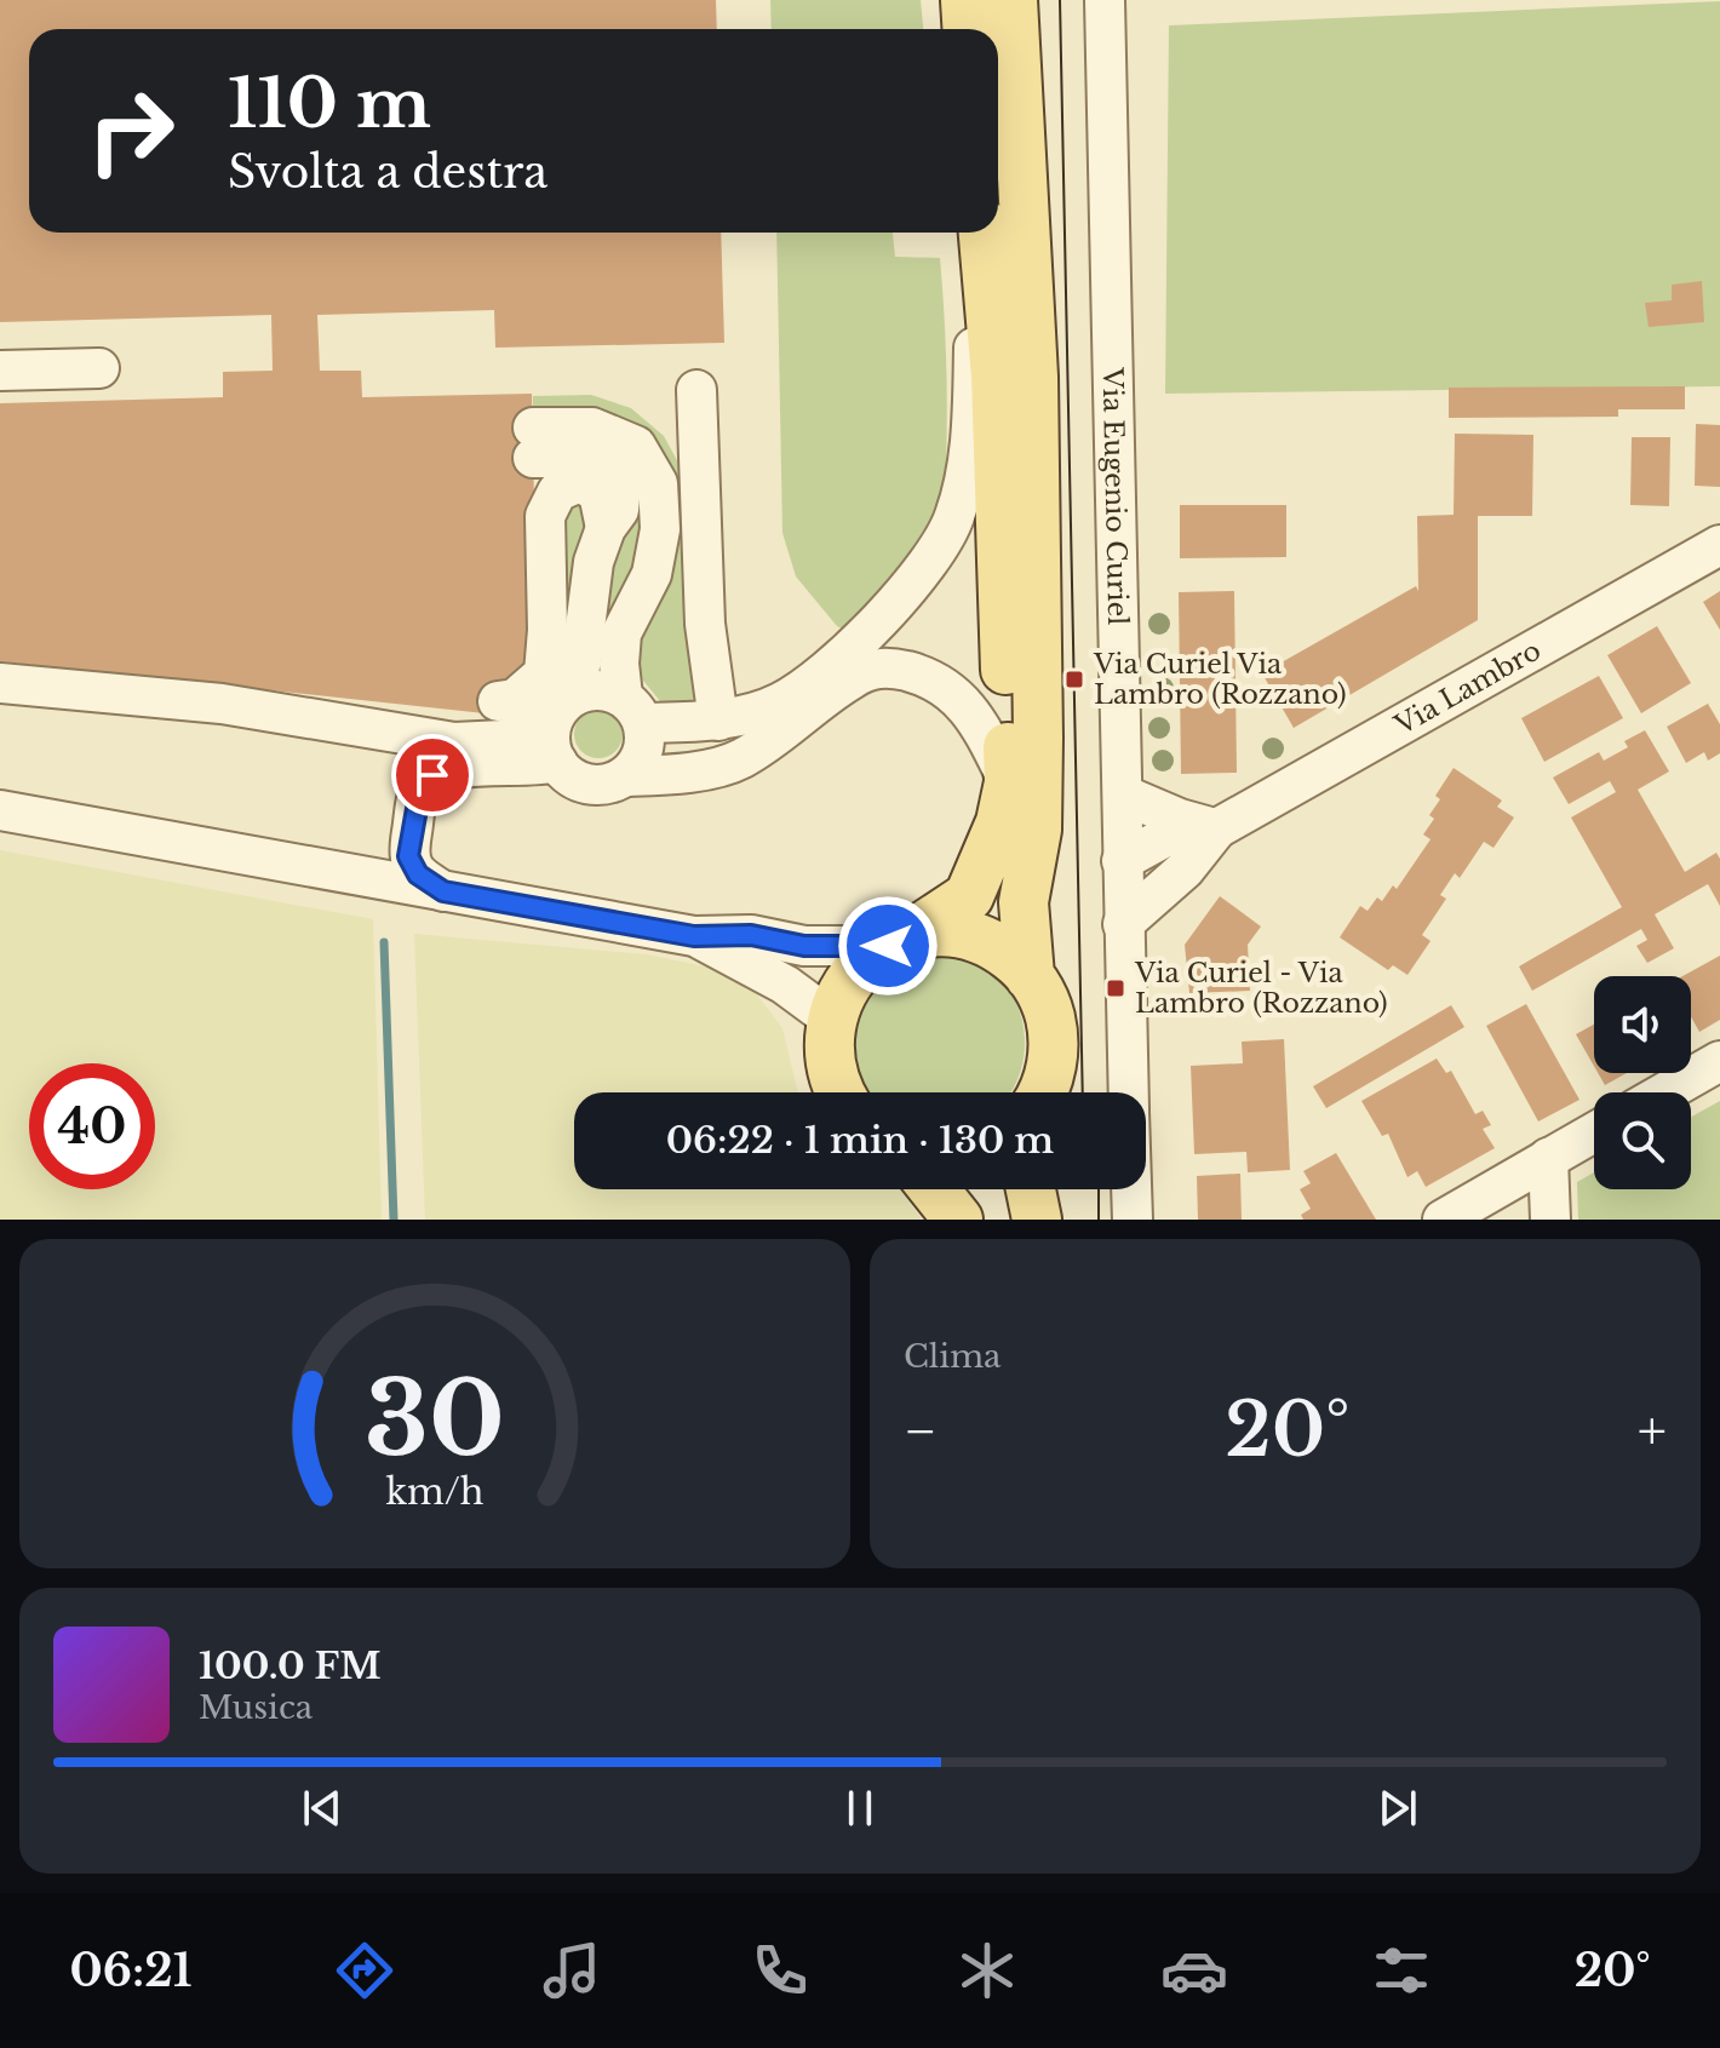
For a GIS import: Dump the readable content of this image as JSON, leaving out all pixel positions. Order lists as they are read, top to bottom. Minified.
{"streets":{"street":["Via Eugenio Curiel","Via Lambro"]},"places":{"transit":["Via Curiel Via Lambro (Rozzano)","Via Curiel - Via Lambro (Rozzano)"]},"page":{"turn":["110 m","Svolta a destra"],"limit":"40","trip":"06:22 · 1 min · 130 m","tile":"Clima","heat":["−","20°","+"],"song":["100.0 FM","Musica"],"tabs":["06:21","20°"],"gauge":["30","km/h"]}}
